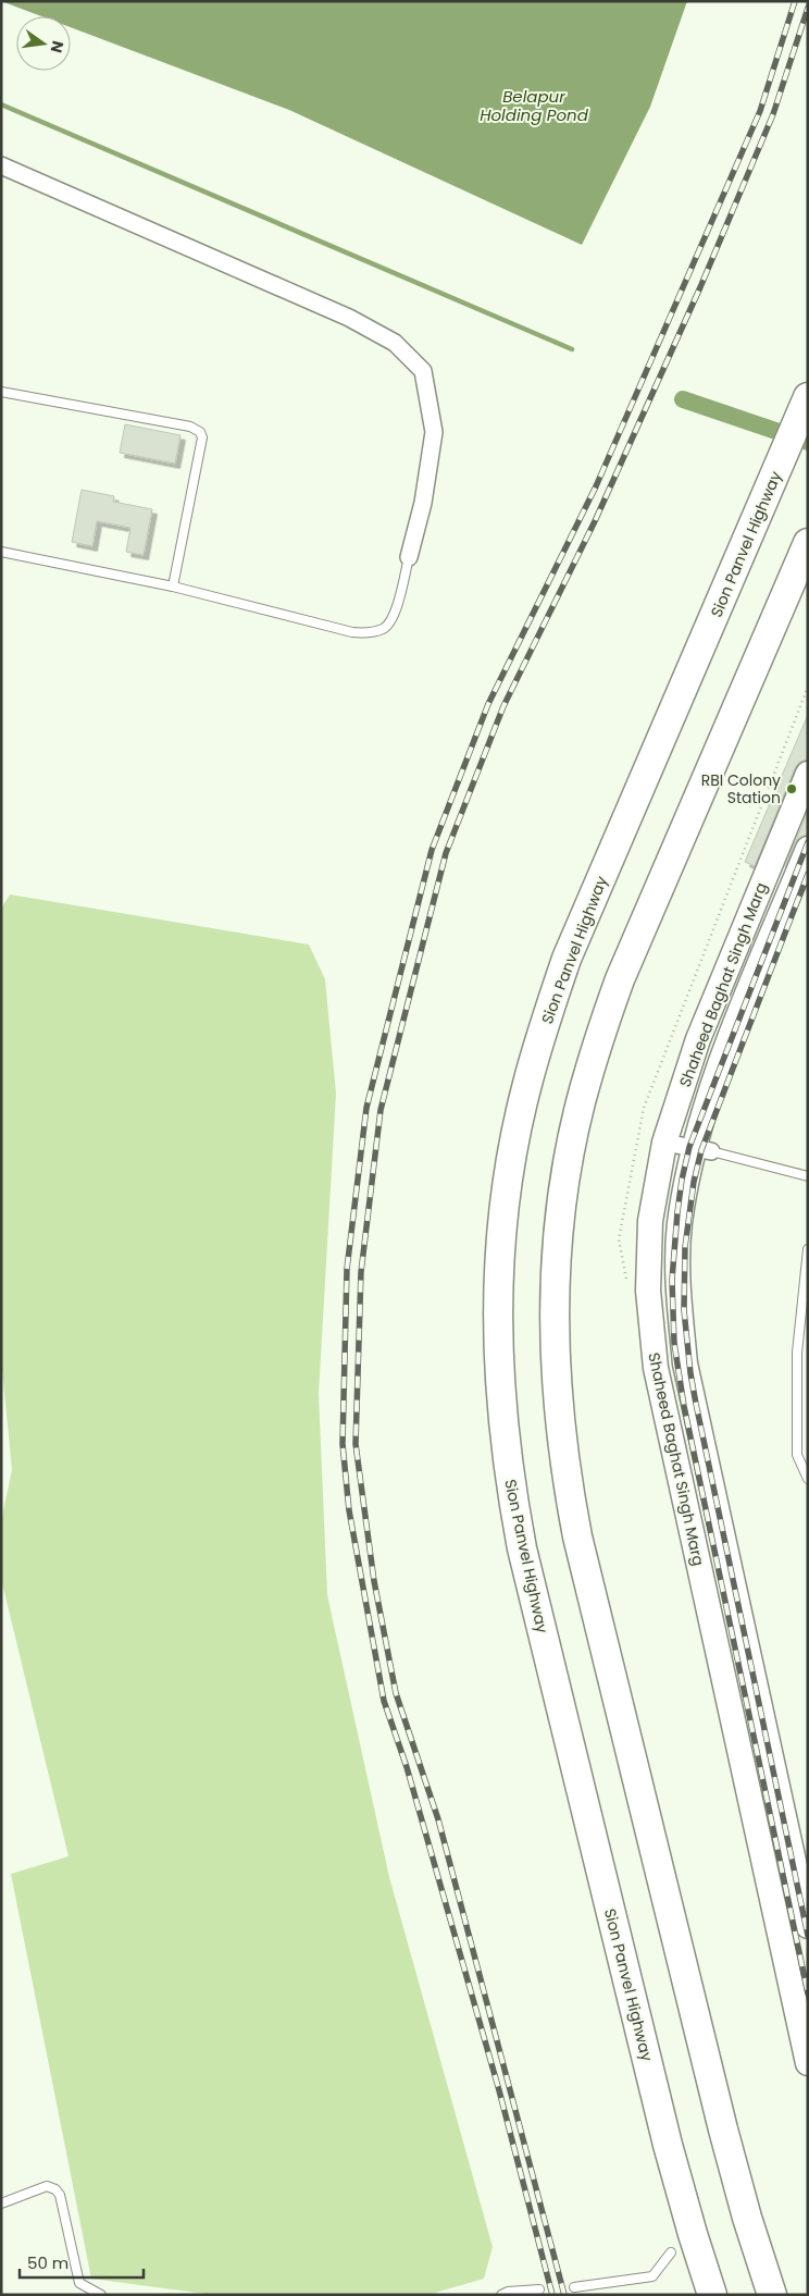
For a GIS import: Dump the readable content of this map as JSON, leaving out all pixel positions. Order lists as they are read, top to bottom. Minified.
{"streets":{"highway":["Sion Panvel Highway"],"main road":["Shaheed Baghat Singh Marg"]},"water":["Belapur Holding Pond"],"places":["RBI Colony Station"],"scale_bar":"50 m","north":"right"}
